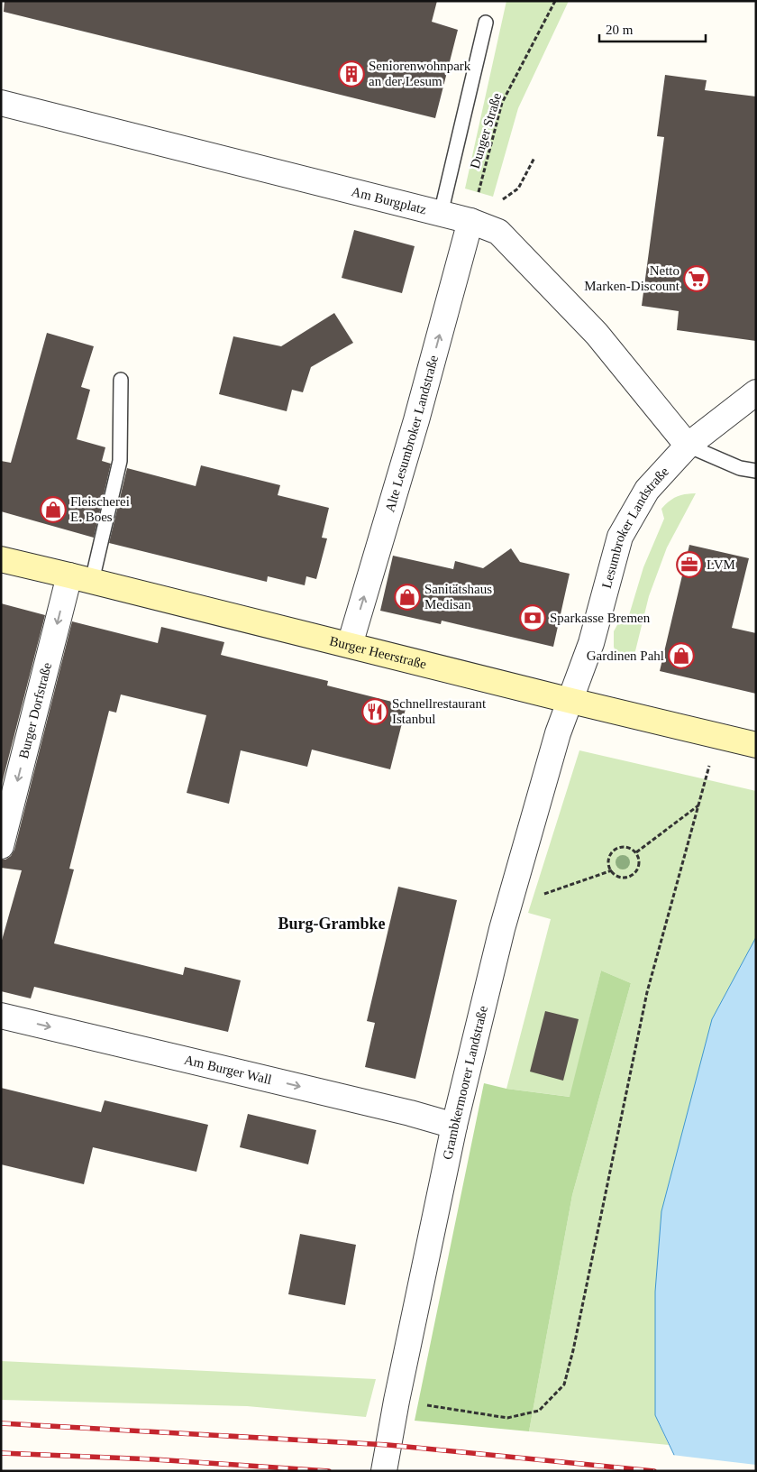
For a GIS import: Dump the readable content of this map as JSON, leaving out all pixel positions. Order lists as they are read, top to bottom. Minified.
{"streets":{"main road":["Burger Heerstraße"],"street":["Am Burgplatz","Alte Lesumbroker Landstraße","Lesumbroker Landstraße","Burger Dorfstraße","Am Burger Wall","Grambkermoorer Landstraße"],"path":["Dunger Straße"]},"crossings":[["Dunger Straße","Am Burgplatz"],["Dunger Straße","Alte Lesumbroker Landstraße"],["Am Burgplatz","Alte Lesumbroker Landstraße"],["Am Burgplatz","Lesumbroker Landstraße"],["Alte Lesumbroker Landstraße","Burger Heerstraße"],["Lesumbroker Landstraße","Burger Heerstraße"],["Lesumbroker Landstraße","Grambkermoorer Landstraße"],["Burger Heerstraße","Burger Dorfstraße"],["Burger Heerstraße","Grambkermoorer Landstraße"],["Am Burger Wall","Grambkermoorer Landstraße"]],"one_way":["Alte Lesumbroker Landstraße","Burger Dorfstraße","Am Burger Wall"],"districts":["Burg-Grambke"],"places":{"building":["Seniorenwohnpark an der Lesum"],"supermarket":["Netto Marken-Discount"],"shop":["Fleischerei E. Boes","Sanitätshaus Medisan","Gardinen Pahl"],"office":["LVM"],"bank":["Sparkasse Bremen"],"restaurant":["Schnellrestaurant Istanbul"]},"scale_bar":"20 m"}
